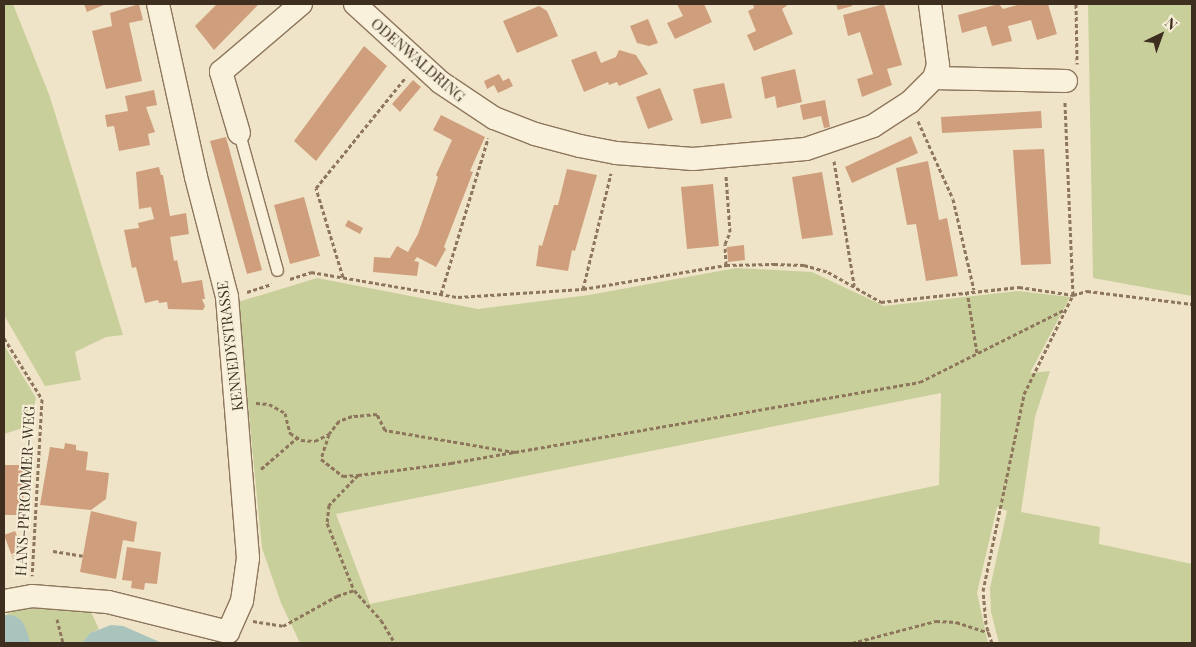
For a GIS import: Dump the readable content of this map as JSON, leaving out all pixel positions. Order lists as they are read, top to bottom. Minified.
{"streets":{"street":["ODENWALDRING","KENNEDYSTRASSE"],"path":["HANS-PFROMMER-WEG"]},"north":"top right"}
